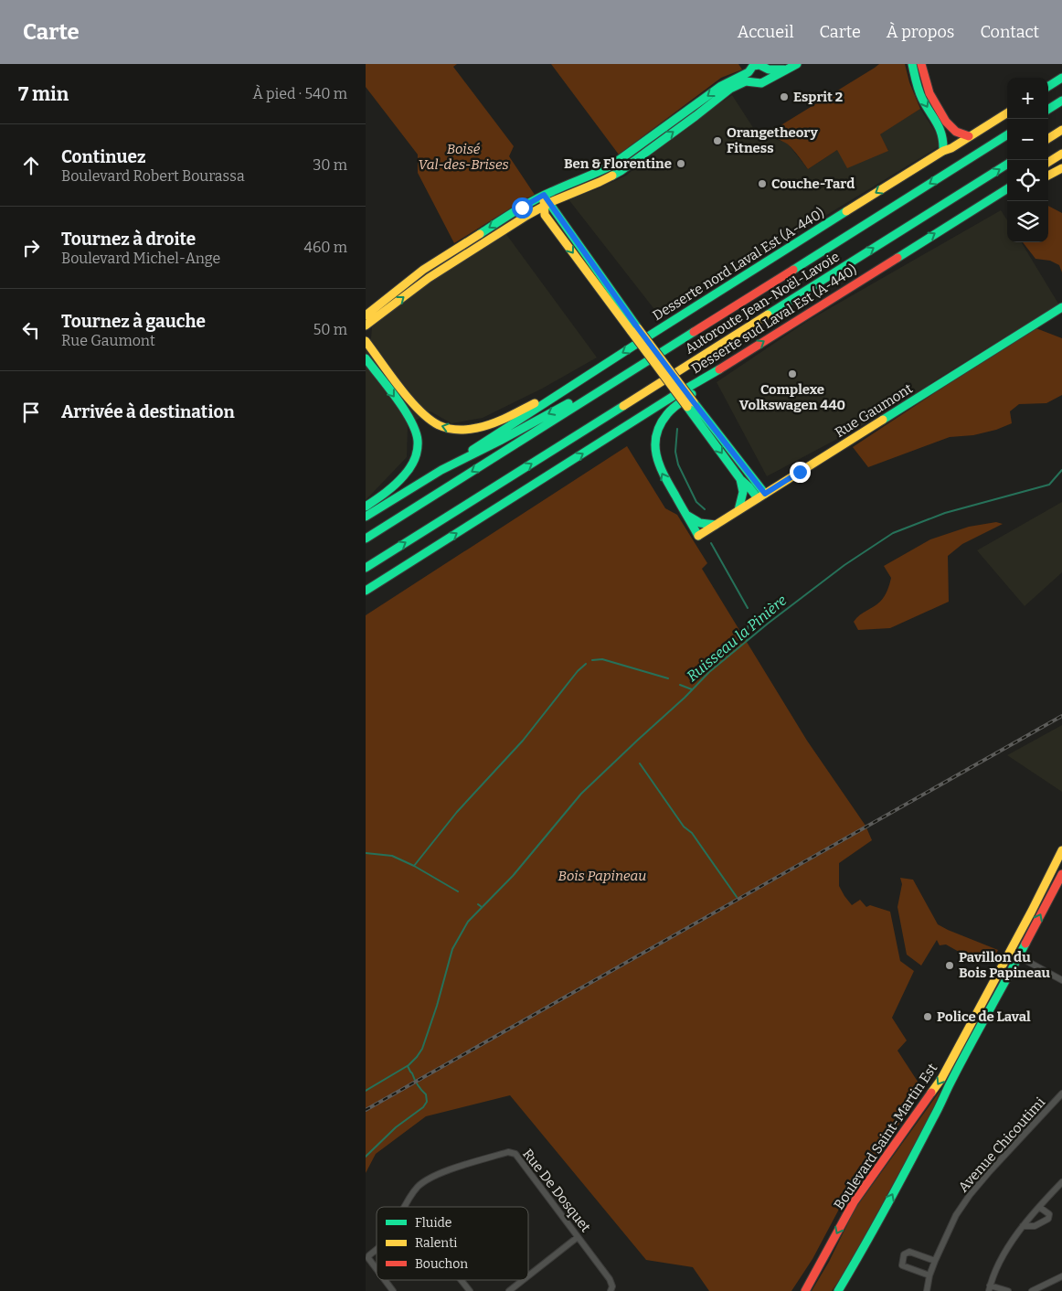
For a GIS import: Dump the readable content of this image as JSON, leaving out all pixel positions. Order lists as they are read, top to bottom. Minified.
{"streets":{"main road":["Desserte nord Laval Est (A-440)","Autoroute Jean-Noël-Lavoie","Desserte sud Laval Est (A-440)","Rue Gaumont","Boulevard Saint-Martin Est"],"street":["Avenue Chicoutimi","Rue De Dosquet"]},"one_way":["Desserte nord Laval Est (A-440)"],"water":["Ruisseau la Pinière"],"parks":["Boisé Val-des-Brises","Bois Papineau"],"places":["Esprit 2","Orangetheory Fitness","Ben & Florentine","Couche-Tard","Complexe Volkswagen 440","Pavillon du Bois Papineau","Police de Laval"],"legend":["Fluide","Ralenti","Bouchon"],"page":{"header":"Carte","nav":["Accueil","Carte","À propos","Contact"],"heading":["7 min","À pied · 540 m"],"map_buttons":["+","−"],"list":[["Continuez","Boulevard Robert Bourassa","30 m"],["Tournez à droite","Boulevard Michel-Ange","460 m"],["Tournez à gauche","Rue Gaumont","50 m"],"Arrivée à destination"]}}
